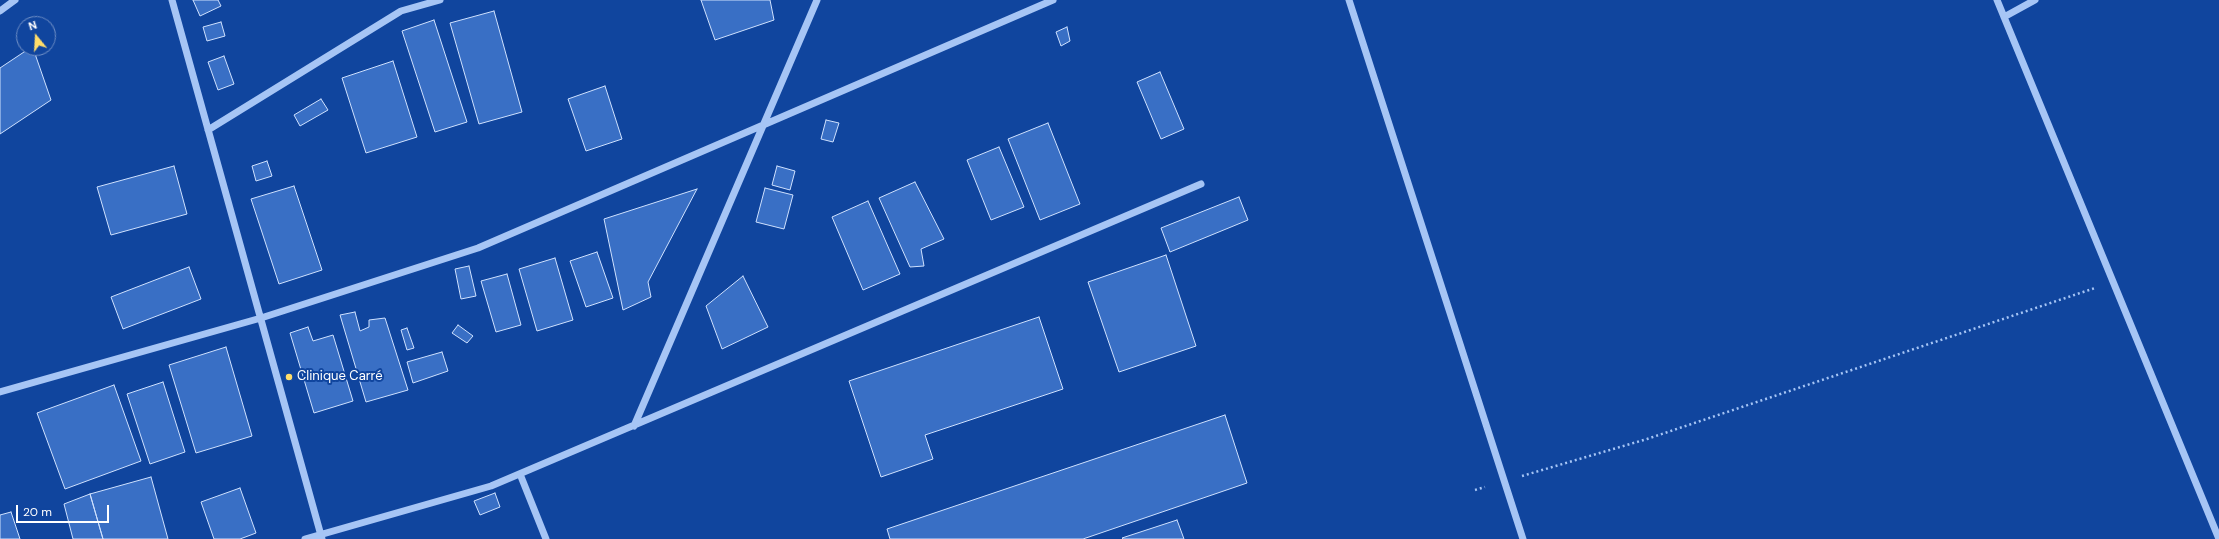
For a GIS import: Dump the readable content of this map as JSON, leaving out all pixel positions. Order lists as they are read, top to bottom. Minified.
{"places":["Clinique Carré"],"scale_bar":"20 m","north":"top"}
